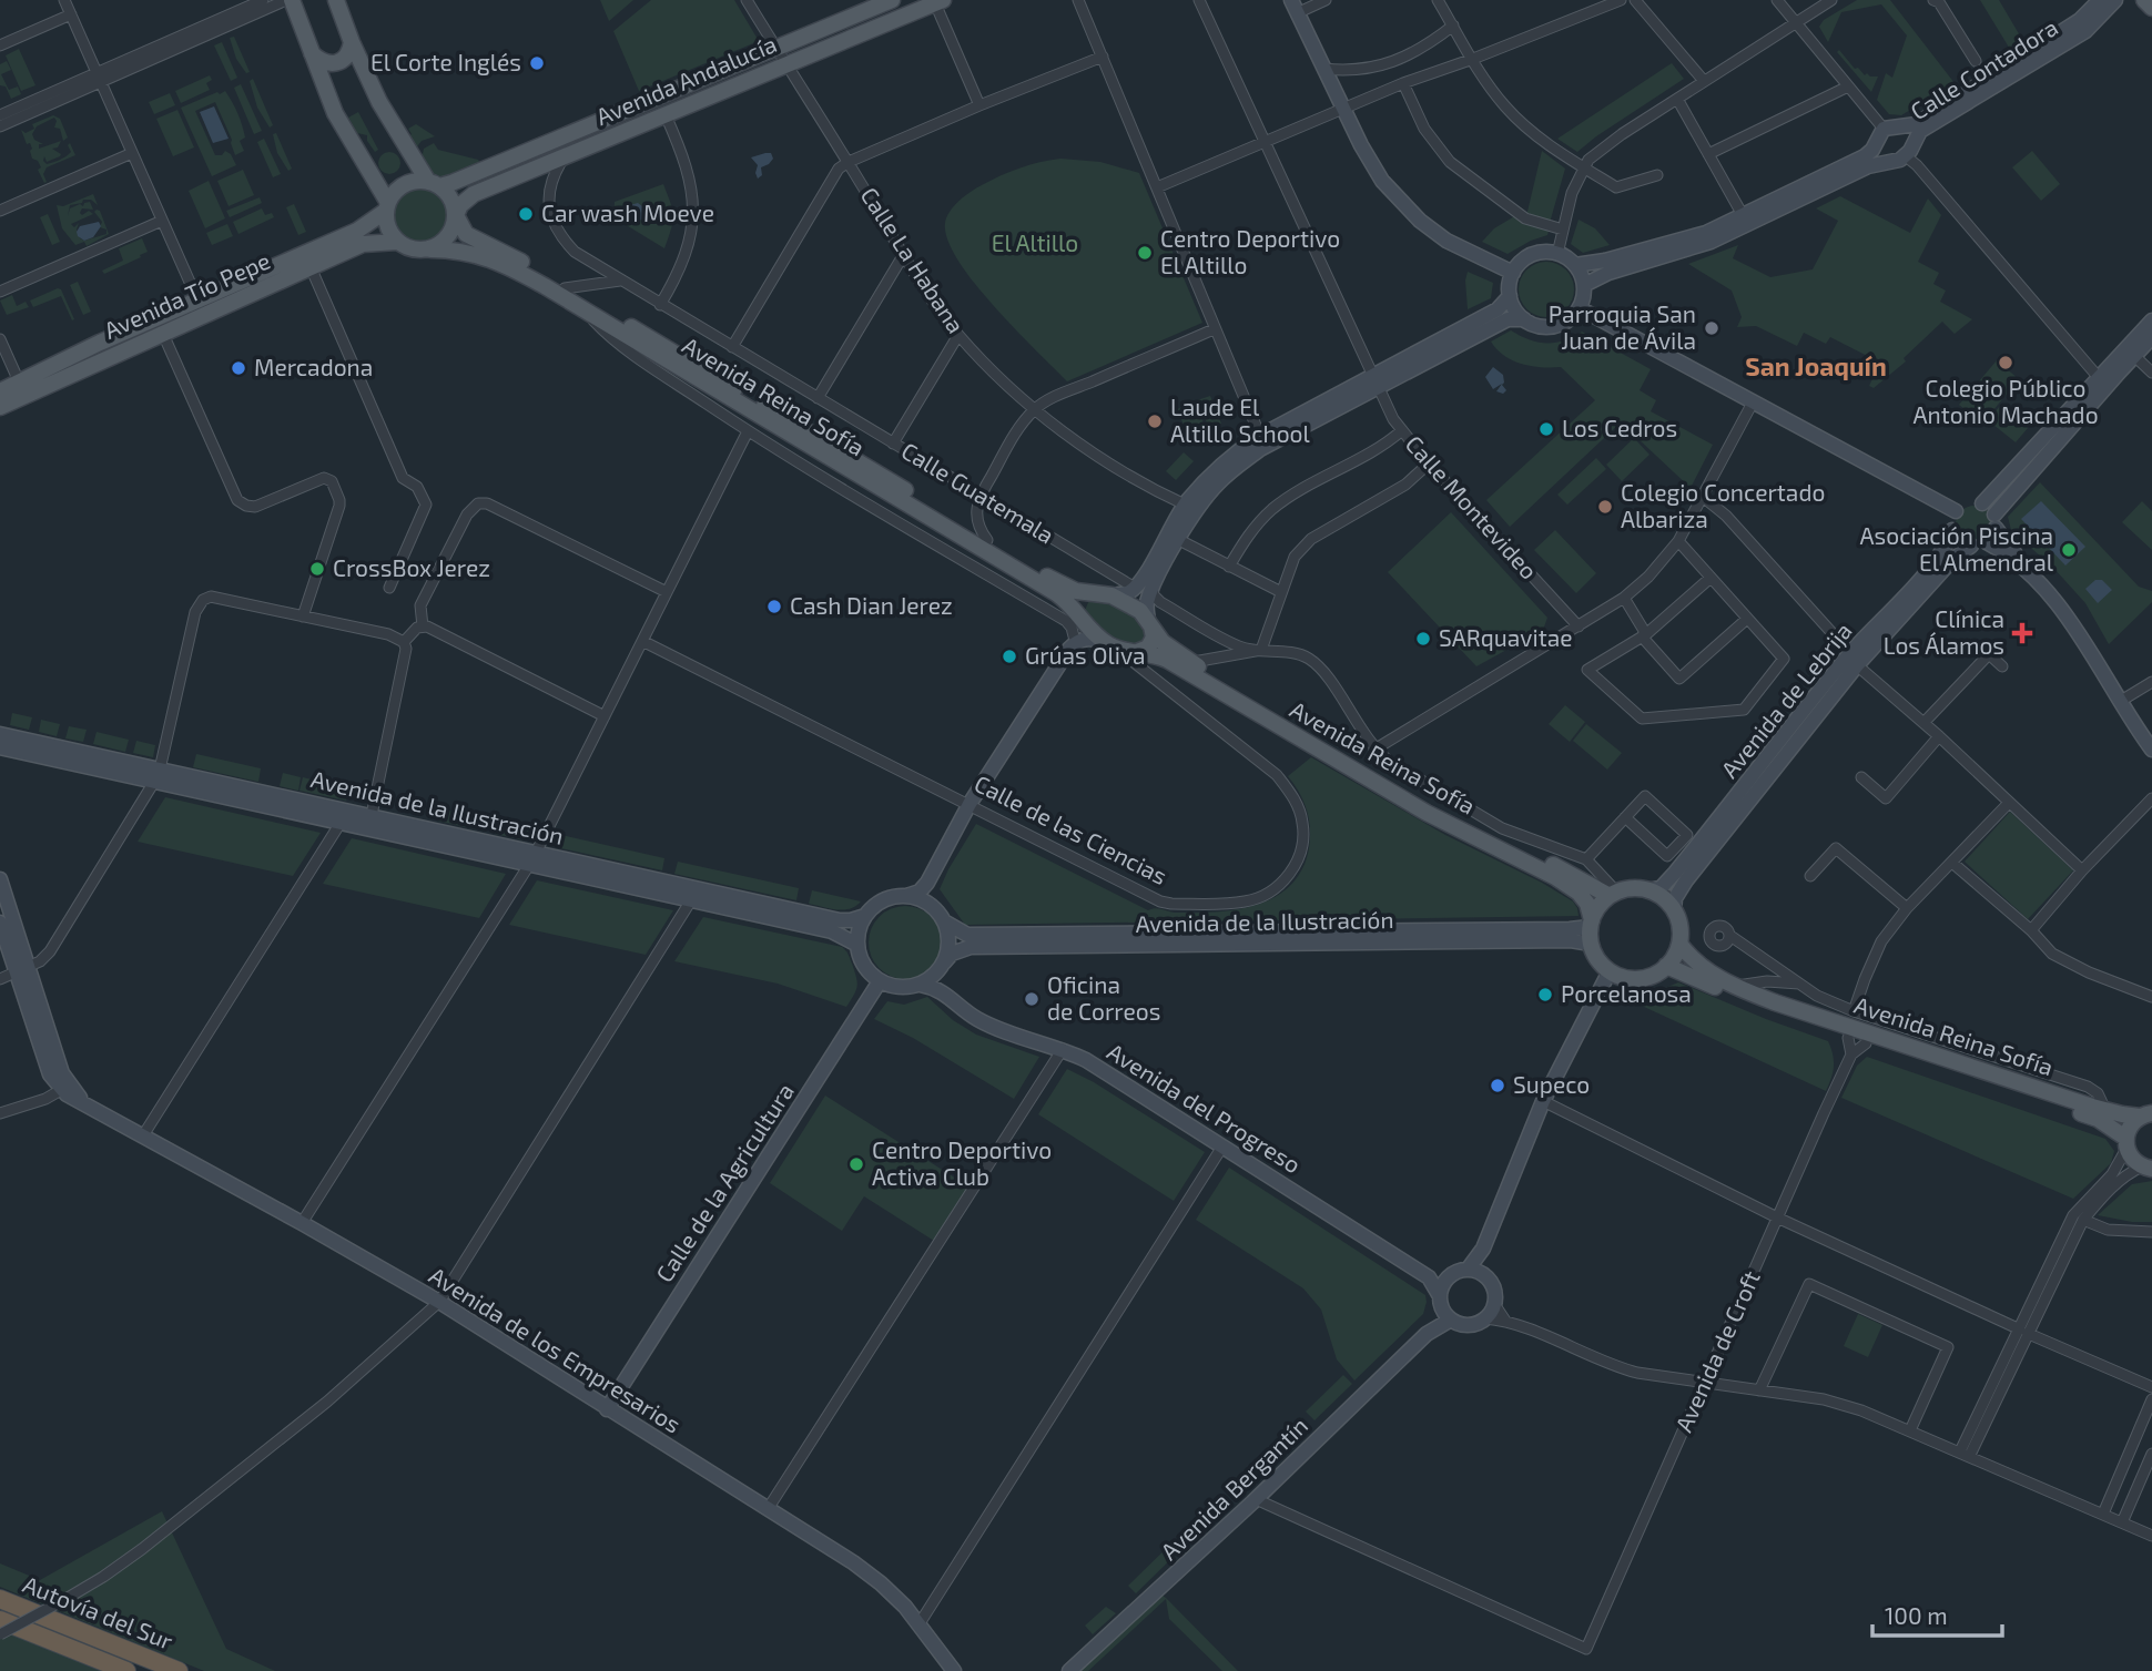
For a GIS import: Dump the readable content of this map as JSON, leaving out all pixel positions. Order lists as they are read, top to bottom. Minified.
{"streets":{"highway":["Autovía del Sur"],"main road":["Avenida Andalucía","Avenida Tío Pepe","Avenida Reina Sofía"],"street":["Calle Contadora","Calle La Habana","Calle Guatemala","Calle Montevideo","Avenida de Lebrija","Avenida de la Ilustración","Calle de las Ciencias","Avenida del Progreso","Calle de la Agricultura","Avenida de los Empresarios","Avenida de Croft","Avenida Bergantín"]},"crossings":[["Avenida Andalucía","Calle La Habana"],["Avenida Andalucía","Avenida Tío Pepe"],["Avenida Andalucía","Avenida Reina Sofía"],["Avenida Andalucía","Calle Guatemala"],["Avenida Tío Pepe","Avenida Reina Sofía"],["Avenida Reina Sofía","Avenida de Lebrija"],["Avenida Reina Sofía","Avenida de la Ilustración"],["Avenida Reina Sofía","Calle de las Ciencias"],["Avenida Reina Sofía","Avenida de Croft"],["Avenida de Lebrija","Avenida de la Ilustración"],["Avenida de la Ilustración","Avenida del Progreso"],["Avenida de la Ilustración","Calle de la Agricultura"],["Avenida del Progreso","Calle de la Agricultura"],["Avenida del Progreso","Avenida Bergantín"],["Calle de la Agricultura","Avenida de los Empresarios"],["Avenida de Croft","Avenida Bergantín"]],"districts":["San Joaquín"],"parks":["El Altillo"],"places":{"other":["El Corte Inglés","Car wash Moeve","Centro Deportivo El Altillo","Parroquia San Juan de Ávila","Colegio Público Antonio Machado","Mercadona","Laude El Altillo School","Los Cedros","Colegio Concertado Albariza","Asociación Piscina El Almendral","CrossBox Jerez","Cash Dian Jerez","SARquavitae","Grúas Oliva","Porcelanosa","Oficina de Correos","Supeco","Centro Deportivo Activa Club"],"health":["Clínica Los Álamos"]},"scale_bar":"100 m"}
